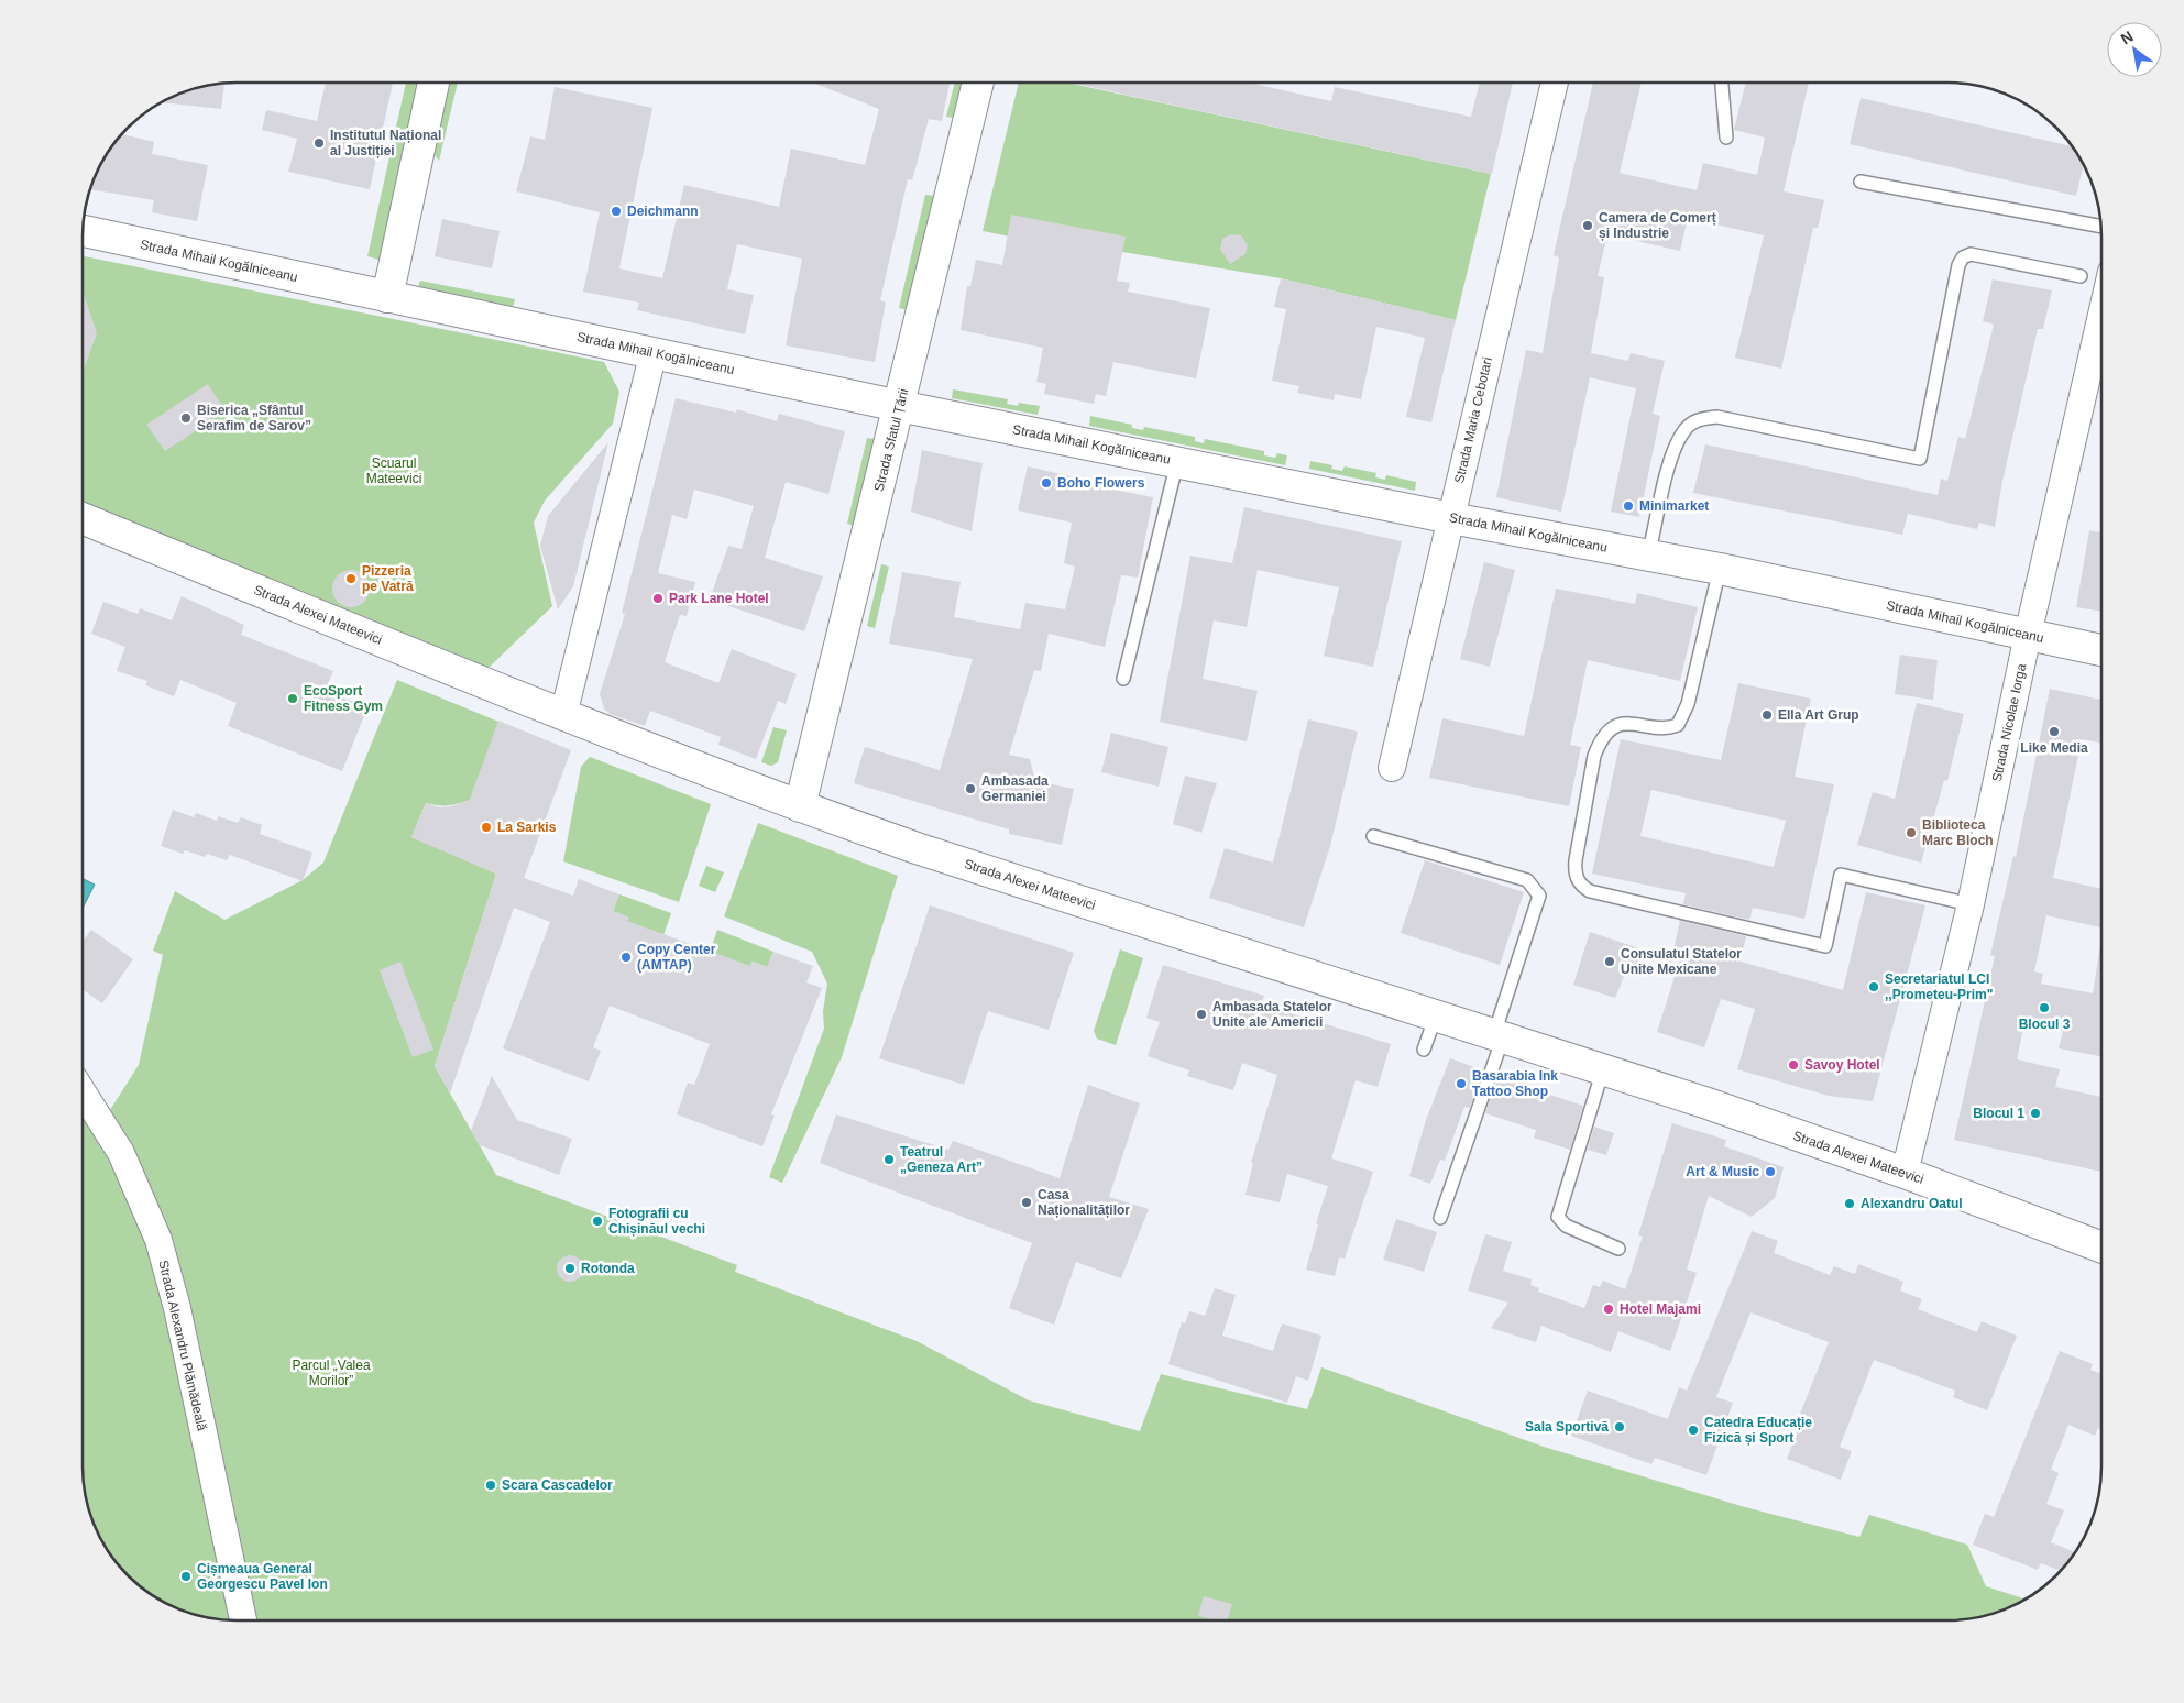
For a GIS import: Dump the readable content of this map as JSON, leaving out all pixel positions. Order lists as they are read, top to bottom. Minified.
{"streets":{"main road":["Strada Mihail Kogălniceanu","Strada Sfatul Țării","Strada Alexei Mateevici"],"street":["Strada Maria Cebotari","Strada Nicolae Iorga","Strada Alexandru Plămădeală"]},"crossings":[["Strada Mihail Kogălniceanu","Strada Maria Cebotari"],["Strada Mihail Kogălniceanu","Strada Sfatul Țării"],["Strada Mihail Kogălniceanu","Strada Nicolae Iorga"],["Strada Sfatul Țării","Strada Alexei Mateevici"],["Strada Alexei Mateevici","Strada Nicolae Iorga"]],"parks":["Scuarul Mateevici","Parcul „Valea Morilor”"],"places":["Institutul Național al Justiției","Deichmann","Camera de Comerț și Industrie","Biserica „Sfântul Serafim de Sarov”","Boho Flowers","Minimarket","Pizzeria pe Vatră","Park Lane Hotel","EcoSport Fitness Gym","Ella Art Grup","Like Media","Ambasada Germaniei","La Sarkis","Biblioteca Marc Bloch","Copy Center (AMTAP)","Consulatul Statelor Unite Mexicane","Secretariatul LCI ,,Prometeu-Prim\"","Blocul 3","Ambasada Statelor Unite ale Americii","Savoy Hotel","Basarabia Ink Tattoo Shop","Blocul 1","Teatrul „Geneza Art”","Art & Music","Casa Naționalităților","Alexandru Oatul","Fotografii cu Chișinăul vechi","Rotonda","Hotel Majami","Sala Sportivă","Catedra Educație Fizică și Sport","Scara Cascadelor","Cișmeaua General Georgescu Pavel Ion"],"north":"top left"}
